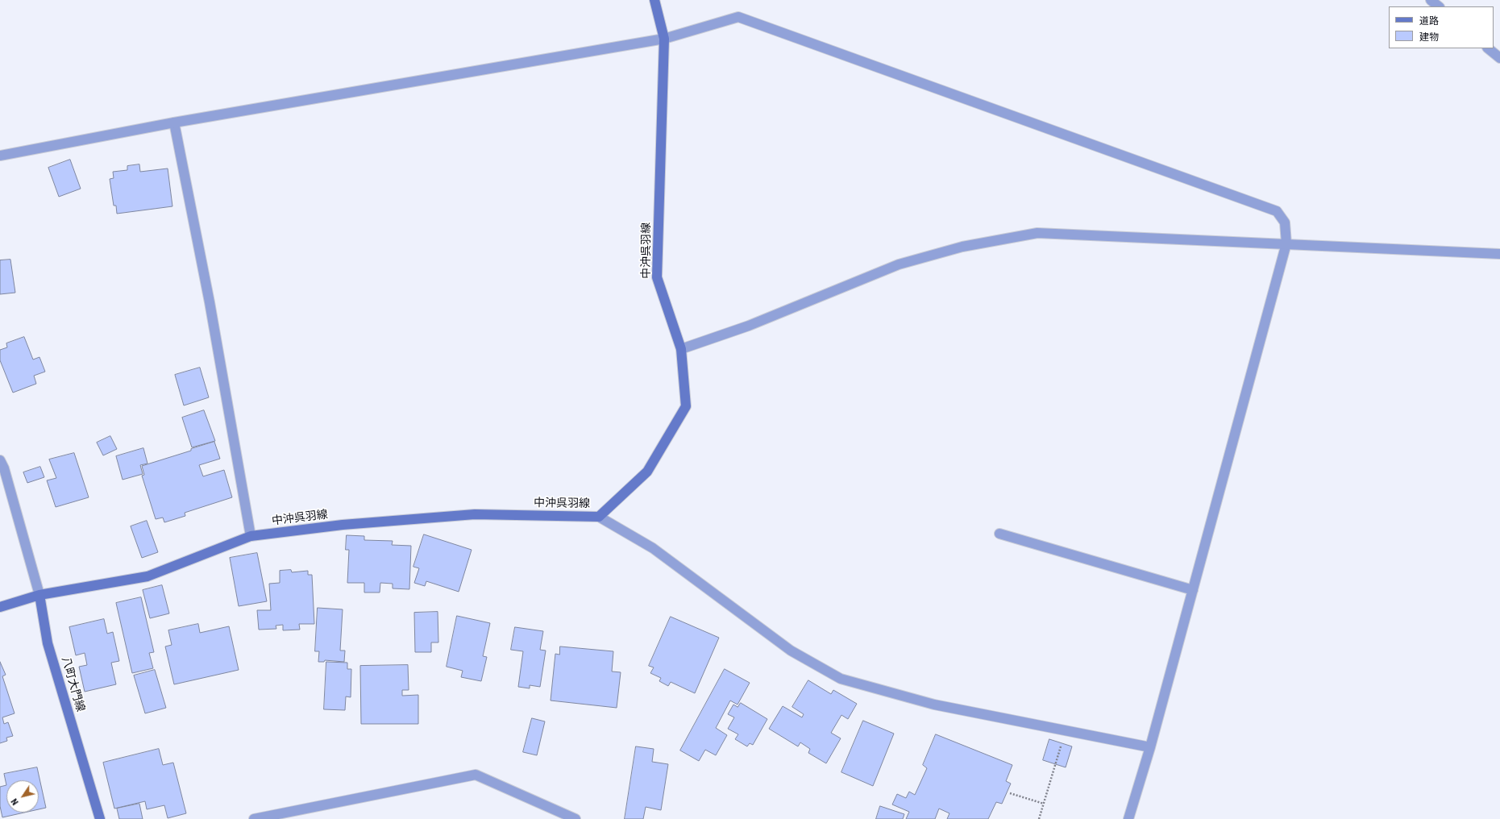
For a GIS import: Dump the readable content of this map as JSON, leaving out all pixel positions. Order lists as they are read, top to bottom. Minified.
{"streets":{"main road":["中沖呉羽線","八町大門線"]},"crossings":[["中沖呉羽線","八町大門線"]],"legend":["道路","建物"],"north":"bottom left"}
